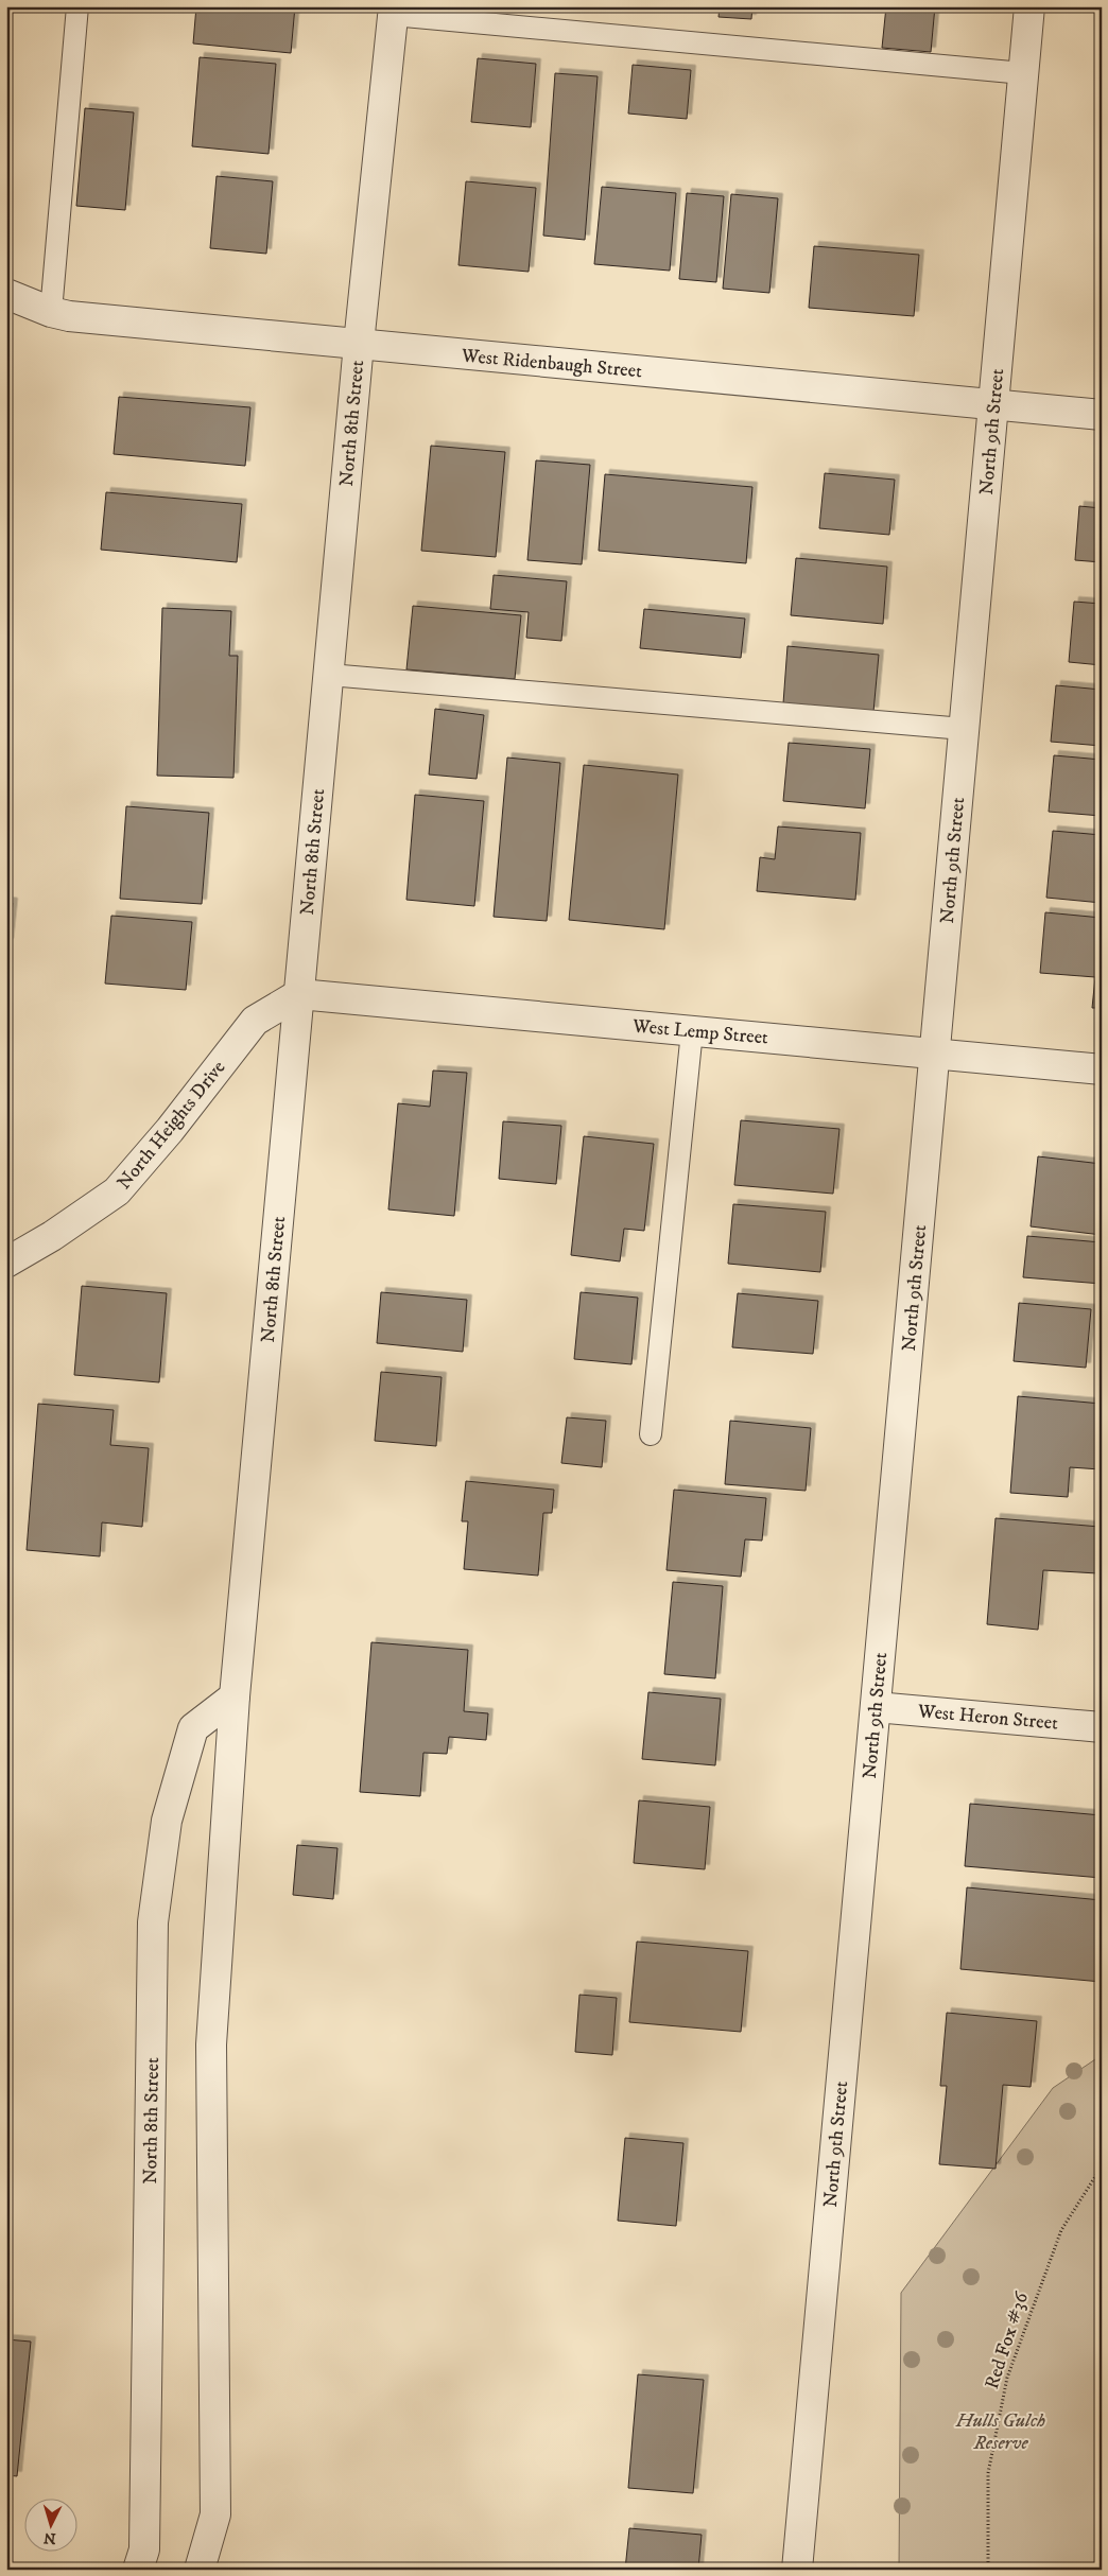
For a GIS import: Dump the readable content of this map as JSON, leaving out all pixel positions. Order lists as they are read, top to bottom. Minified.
{"streets":{"street":["West Ridenbaugh Street","North 8th Street","North 9th Street","West Lemp Street","North Heights Drive","West Heron Street"],"path":["Red Fox #36"]},"crossings":[["West Ridenbaugh Street","North 8th Street"],["West Ridenbaugh Street","North 9th Street"],["North 8th Street","West Lemp Street"],["North 8th Street","North Heights Drive"],["North 9th Street","West Lemp Street"],["North 9th Street","West Heron Street"],["West Lemp Street","North Heights Drive"]],"parks":["Hulls Gulch Reserve"],"north":"bottom"}
